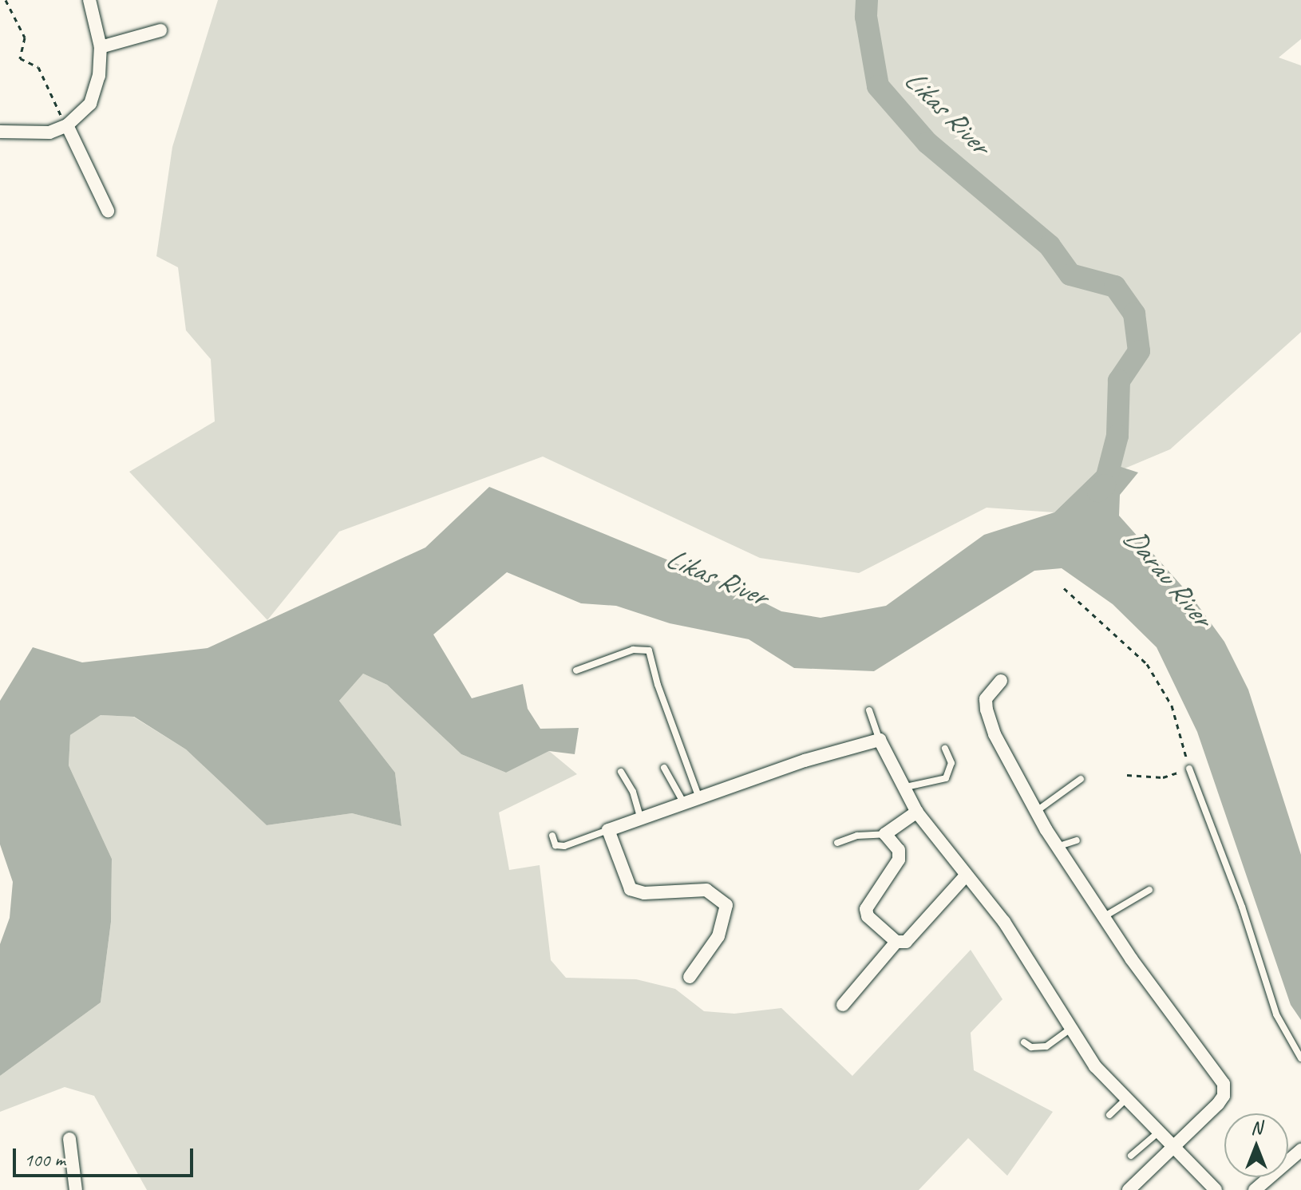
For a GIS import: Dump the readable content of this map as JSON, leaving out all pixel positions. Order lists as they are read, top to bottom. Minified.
{"water":["Likas River","Darau River"],"scale_bar":"100 m","north":"top"}
